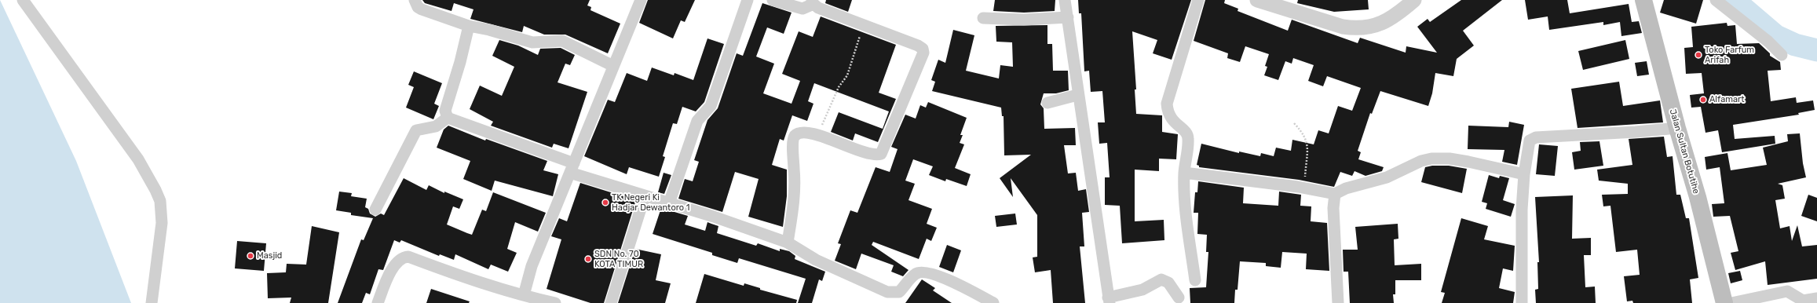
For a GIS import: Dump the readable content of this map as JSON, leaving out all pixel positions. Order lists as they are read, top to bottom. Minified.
{"streets":{"main road":["Jalan Sultan Botutihe"]},"places":["Toko Farfum Arifah","Alfamart","TK Negeri Ki Hadjar Dewantoro 1","Masjid","SDN No. 70 KOTA TIMUR"]}
